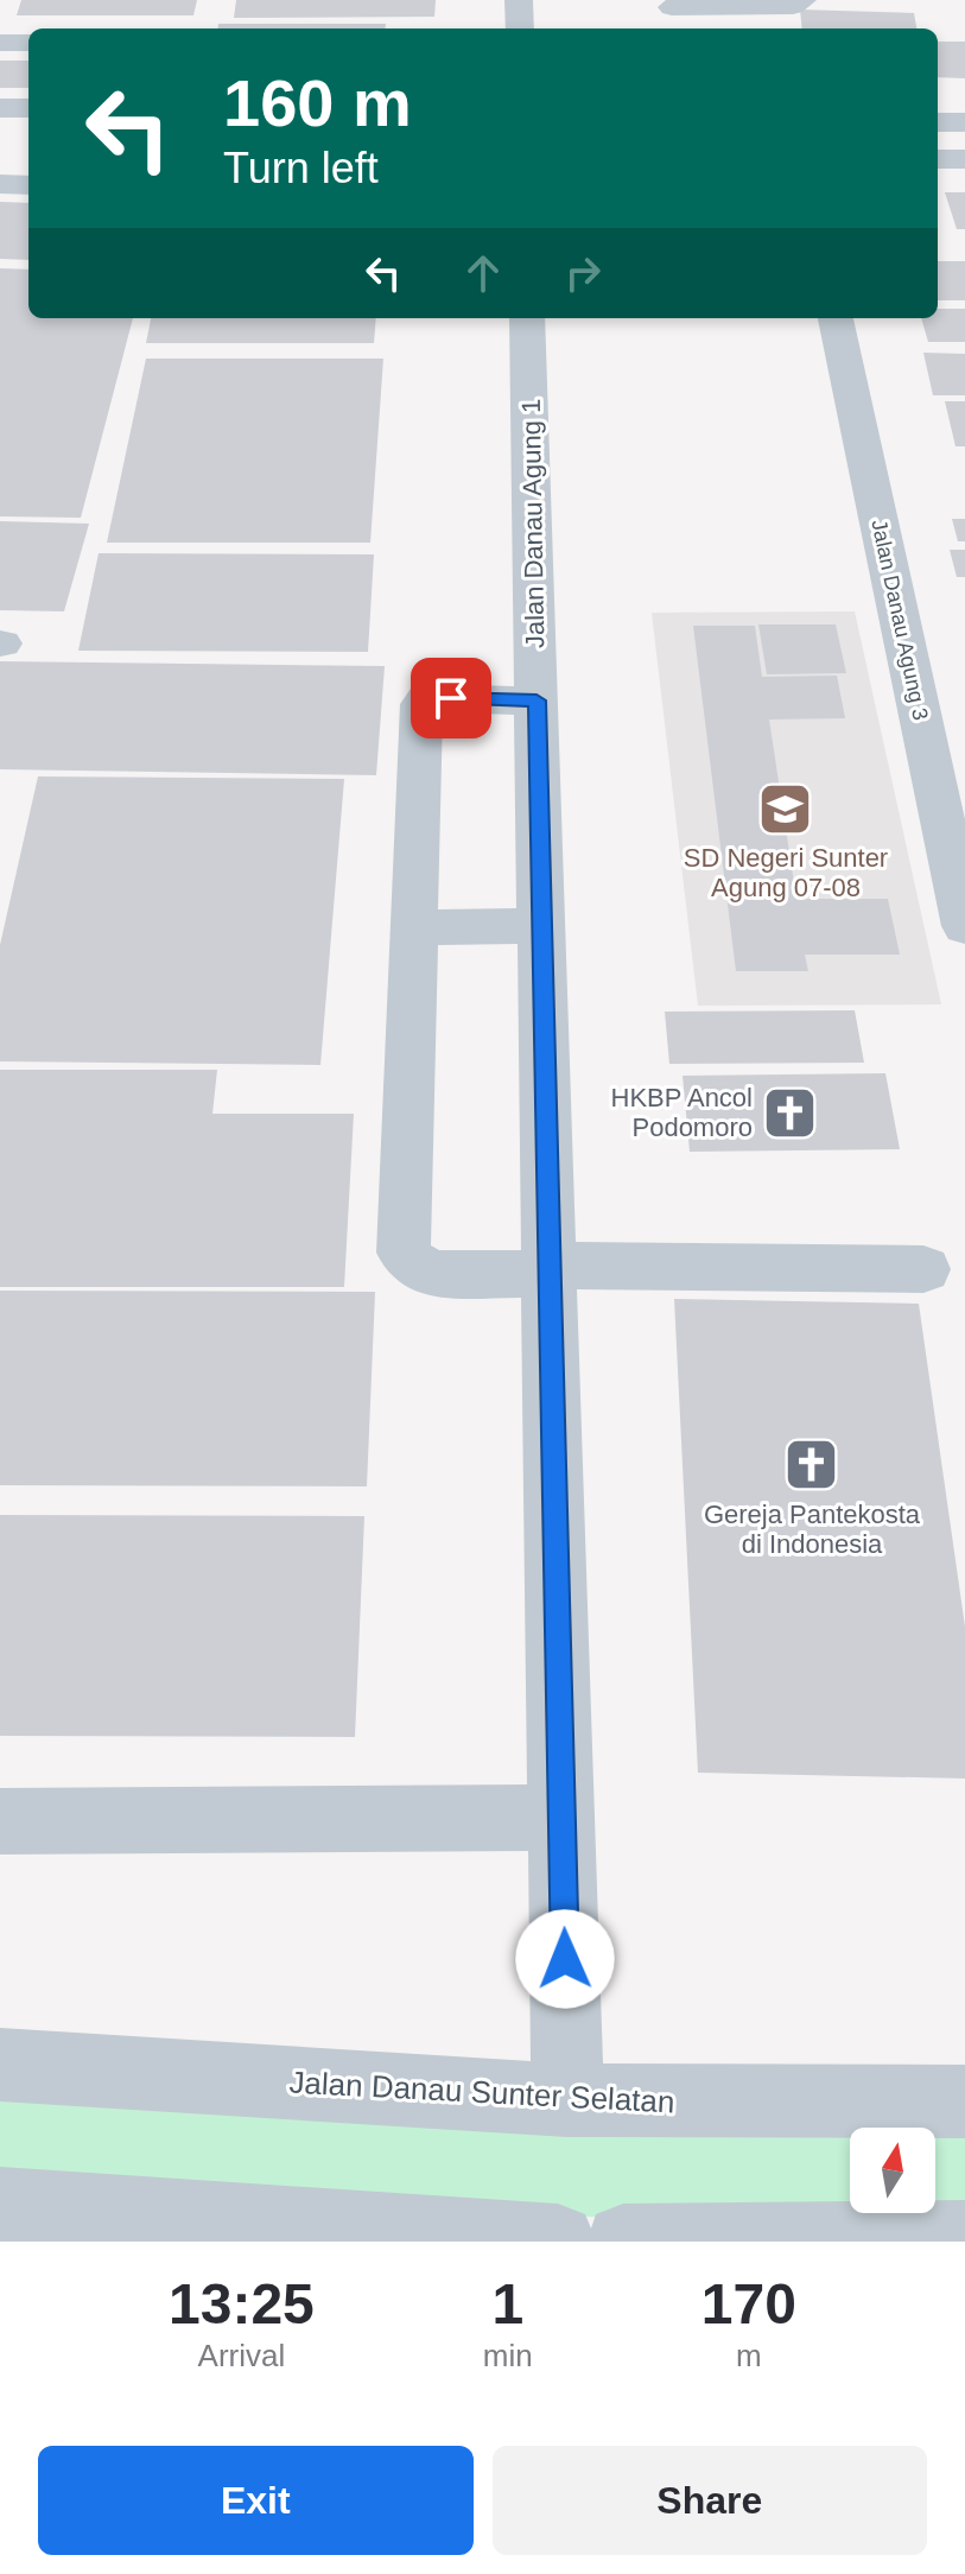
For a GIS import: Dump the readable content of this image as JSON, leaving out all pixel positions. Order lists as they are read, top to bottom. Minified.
{"streets":{"street":["Jalan Danau Agung 1","Jalan Danau Agung 3","Jalan Danau Sunter Selatan"]},"crossings":[["Jalan Danau Agung 1","Jalan Danau Sunter Selatan"]],"places":{"school or university":["SD Negeri Sunter Agung 07-08"],"church":["HKBP Ancol Podomoro","Gereja Pantekosta di Indonesia"]},"north":"top","page":{"turn":["160 m","Turn left"],"eta":["13:25","Arrival","1","min","170","m"],"buttons":["Exit","Share"]}}
